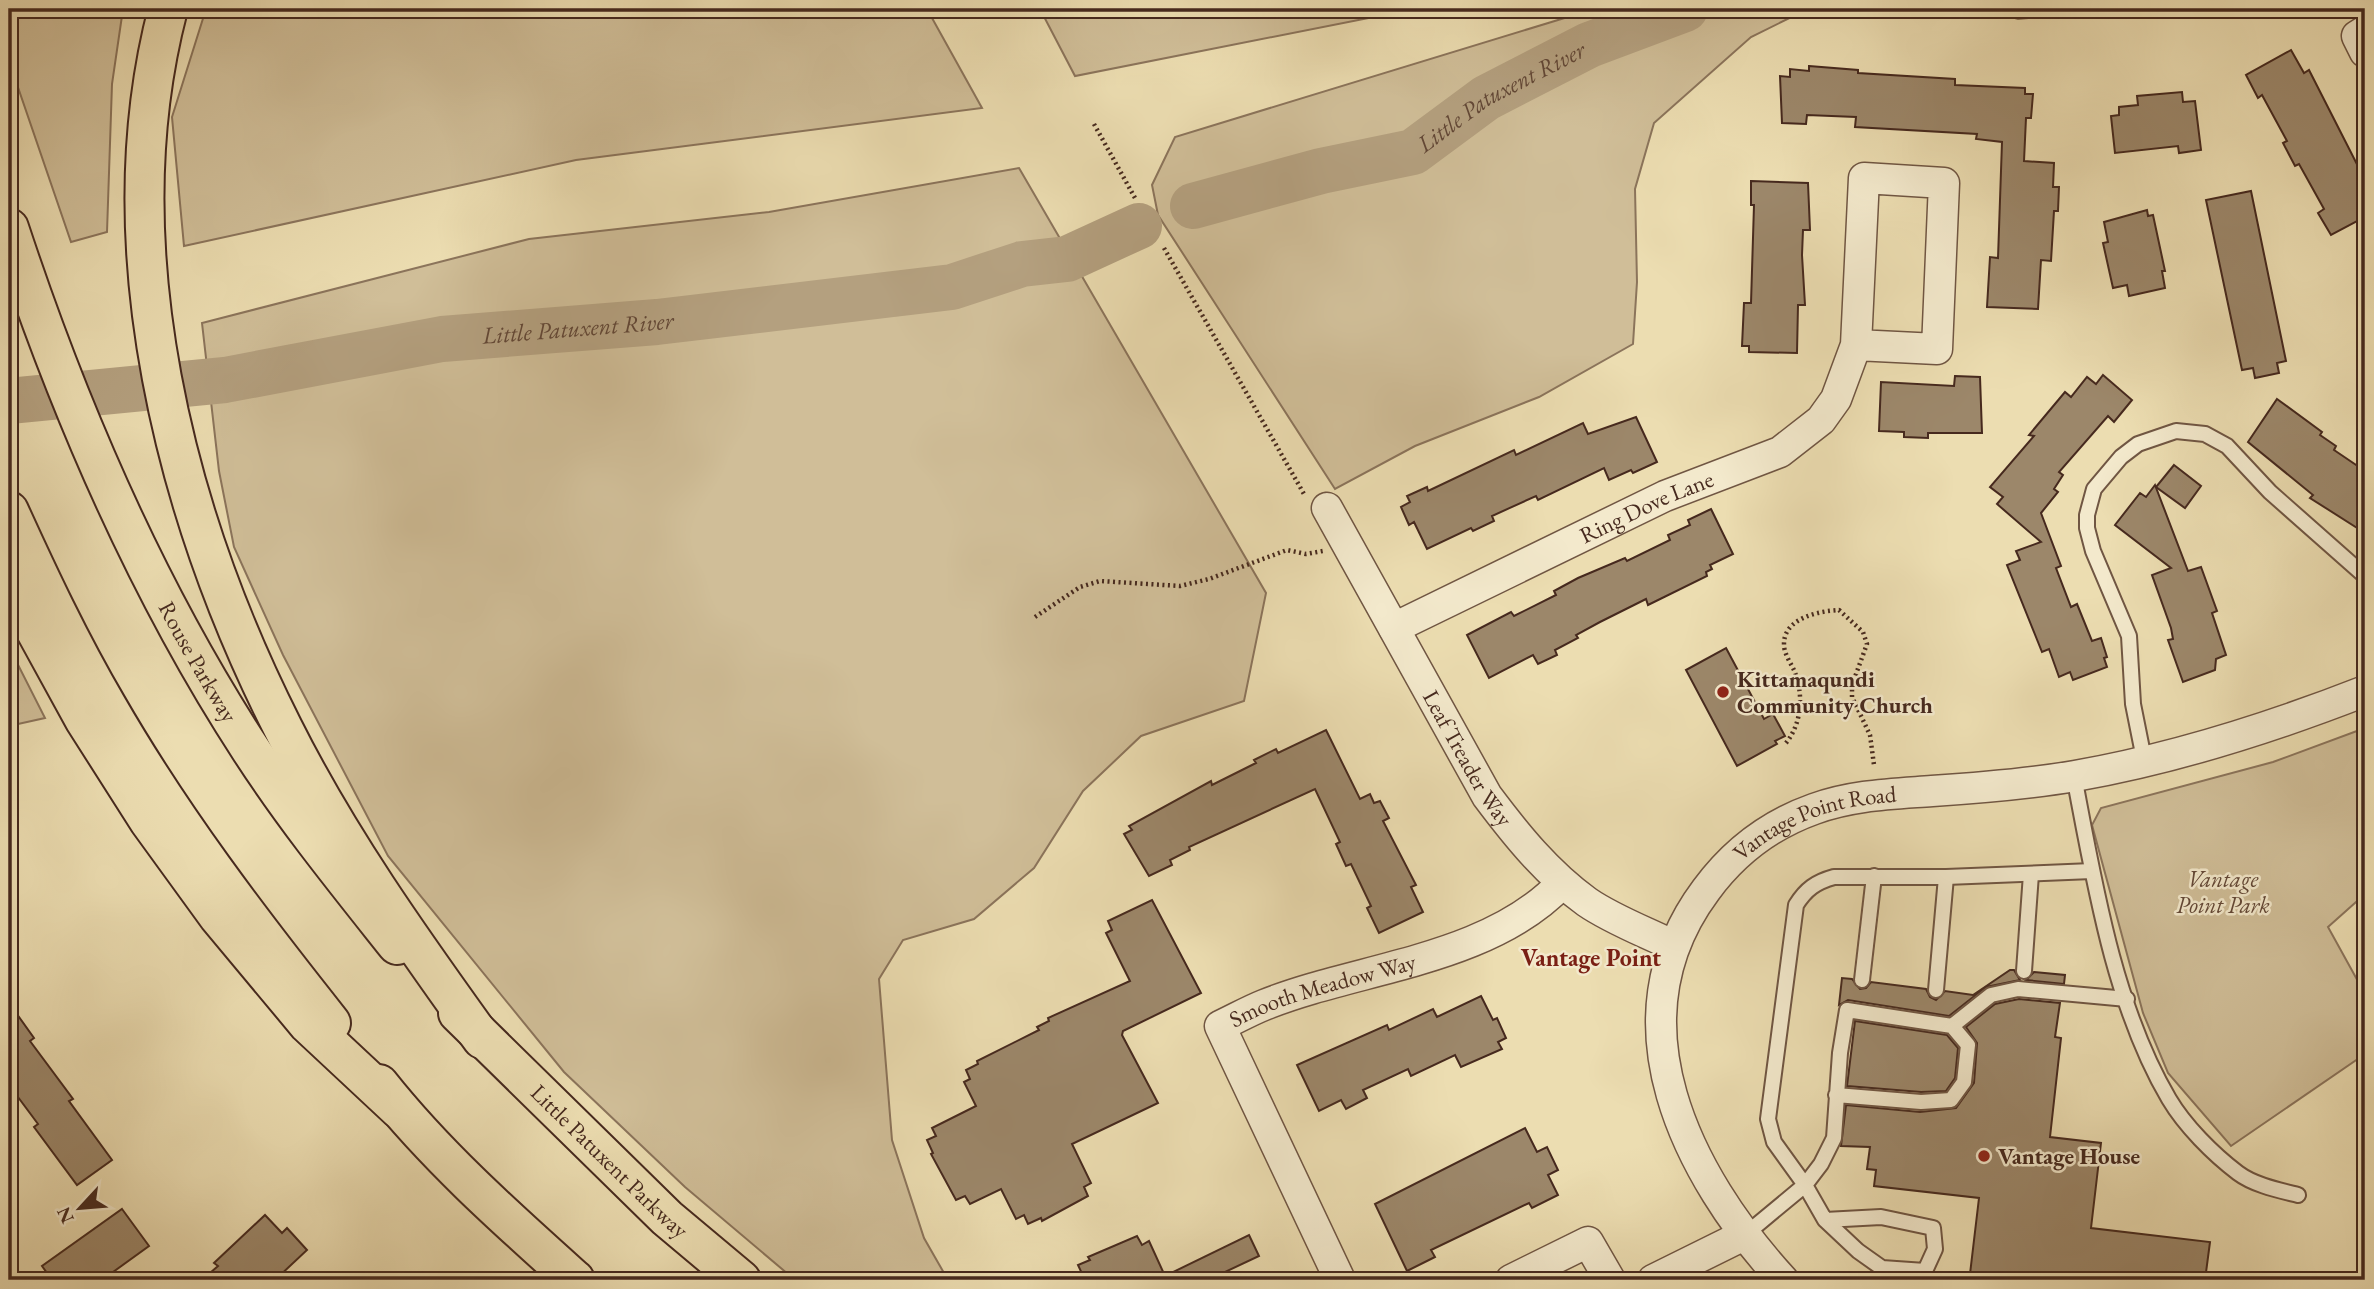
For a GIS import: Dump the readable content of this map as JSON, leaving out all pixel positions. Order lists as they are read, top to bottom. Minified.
{"streets":{"main road":["Rouse Parkway","Little Patuxent Parkway"],"street":["Ring Dove Lane","Leaf Treader Way","Vantage Point Road","Smooth Meadow Way"]},"crossings":[["Ring Dove Lane","Leaf Treader Way"],["Rouse Parkway","Little Patuxent Parkway"],["Leaf Treader Way","Vantage Point Road"],["Leaf Treader Way","Smooth Meadow Way"]],"districts":["Vantage Point"],"water":["Little Patuxent River"],"parks":["Vantage Point Park"],"places":["Kittamaqundi Community Church","Vantage House"],"north":"bottom left"}
